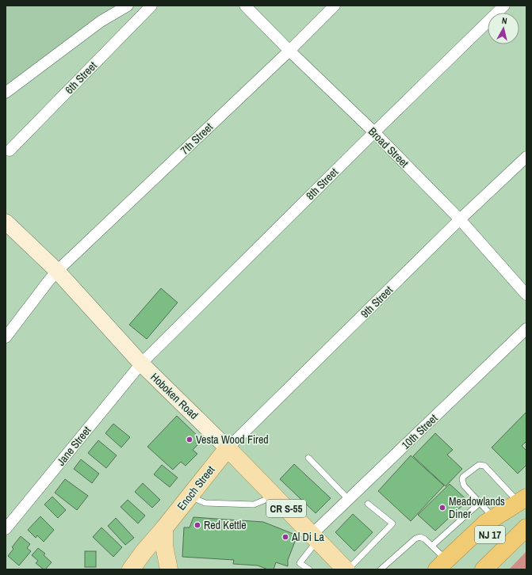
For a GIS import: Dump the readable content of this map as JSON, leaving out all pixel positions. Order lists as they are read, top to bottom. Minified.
{"streets":{"highway":["NJ 17"],"main road":["Hoboken Road","Enoch Street","CR S-55"],"street":["6th Street","7th Street","Broad Street","8th Street","9th Street","10th Street","Jane Street"]},"crossings":[["7th Street","Broad Street"],["7th Street","Hoboken Road"],["Broad Street","8th Street"],["Broad Street","9th Street"],["8th Street","Hoboken Road"],["8th Street","Jane Street"],["9th Street","Hoboken Road"],["9th Street","Enoch Street"],["Hoboken Road","10th Street"],["Hoboken Road","Jane Street"],["Hoboken Road","Enoch Street"]],"places":["Vesta Wood Fired","Meadowlands Diner","Red Kettle","Al Di La"],"north":"top"}
